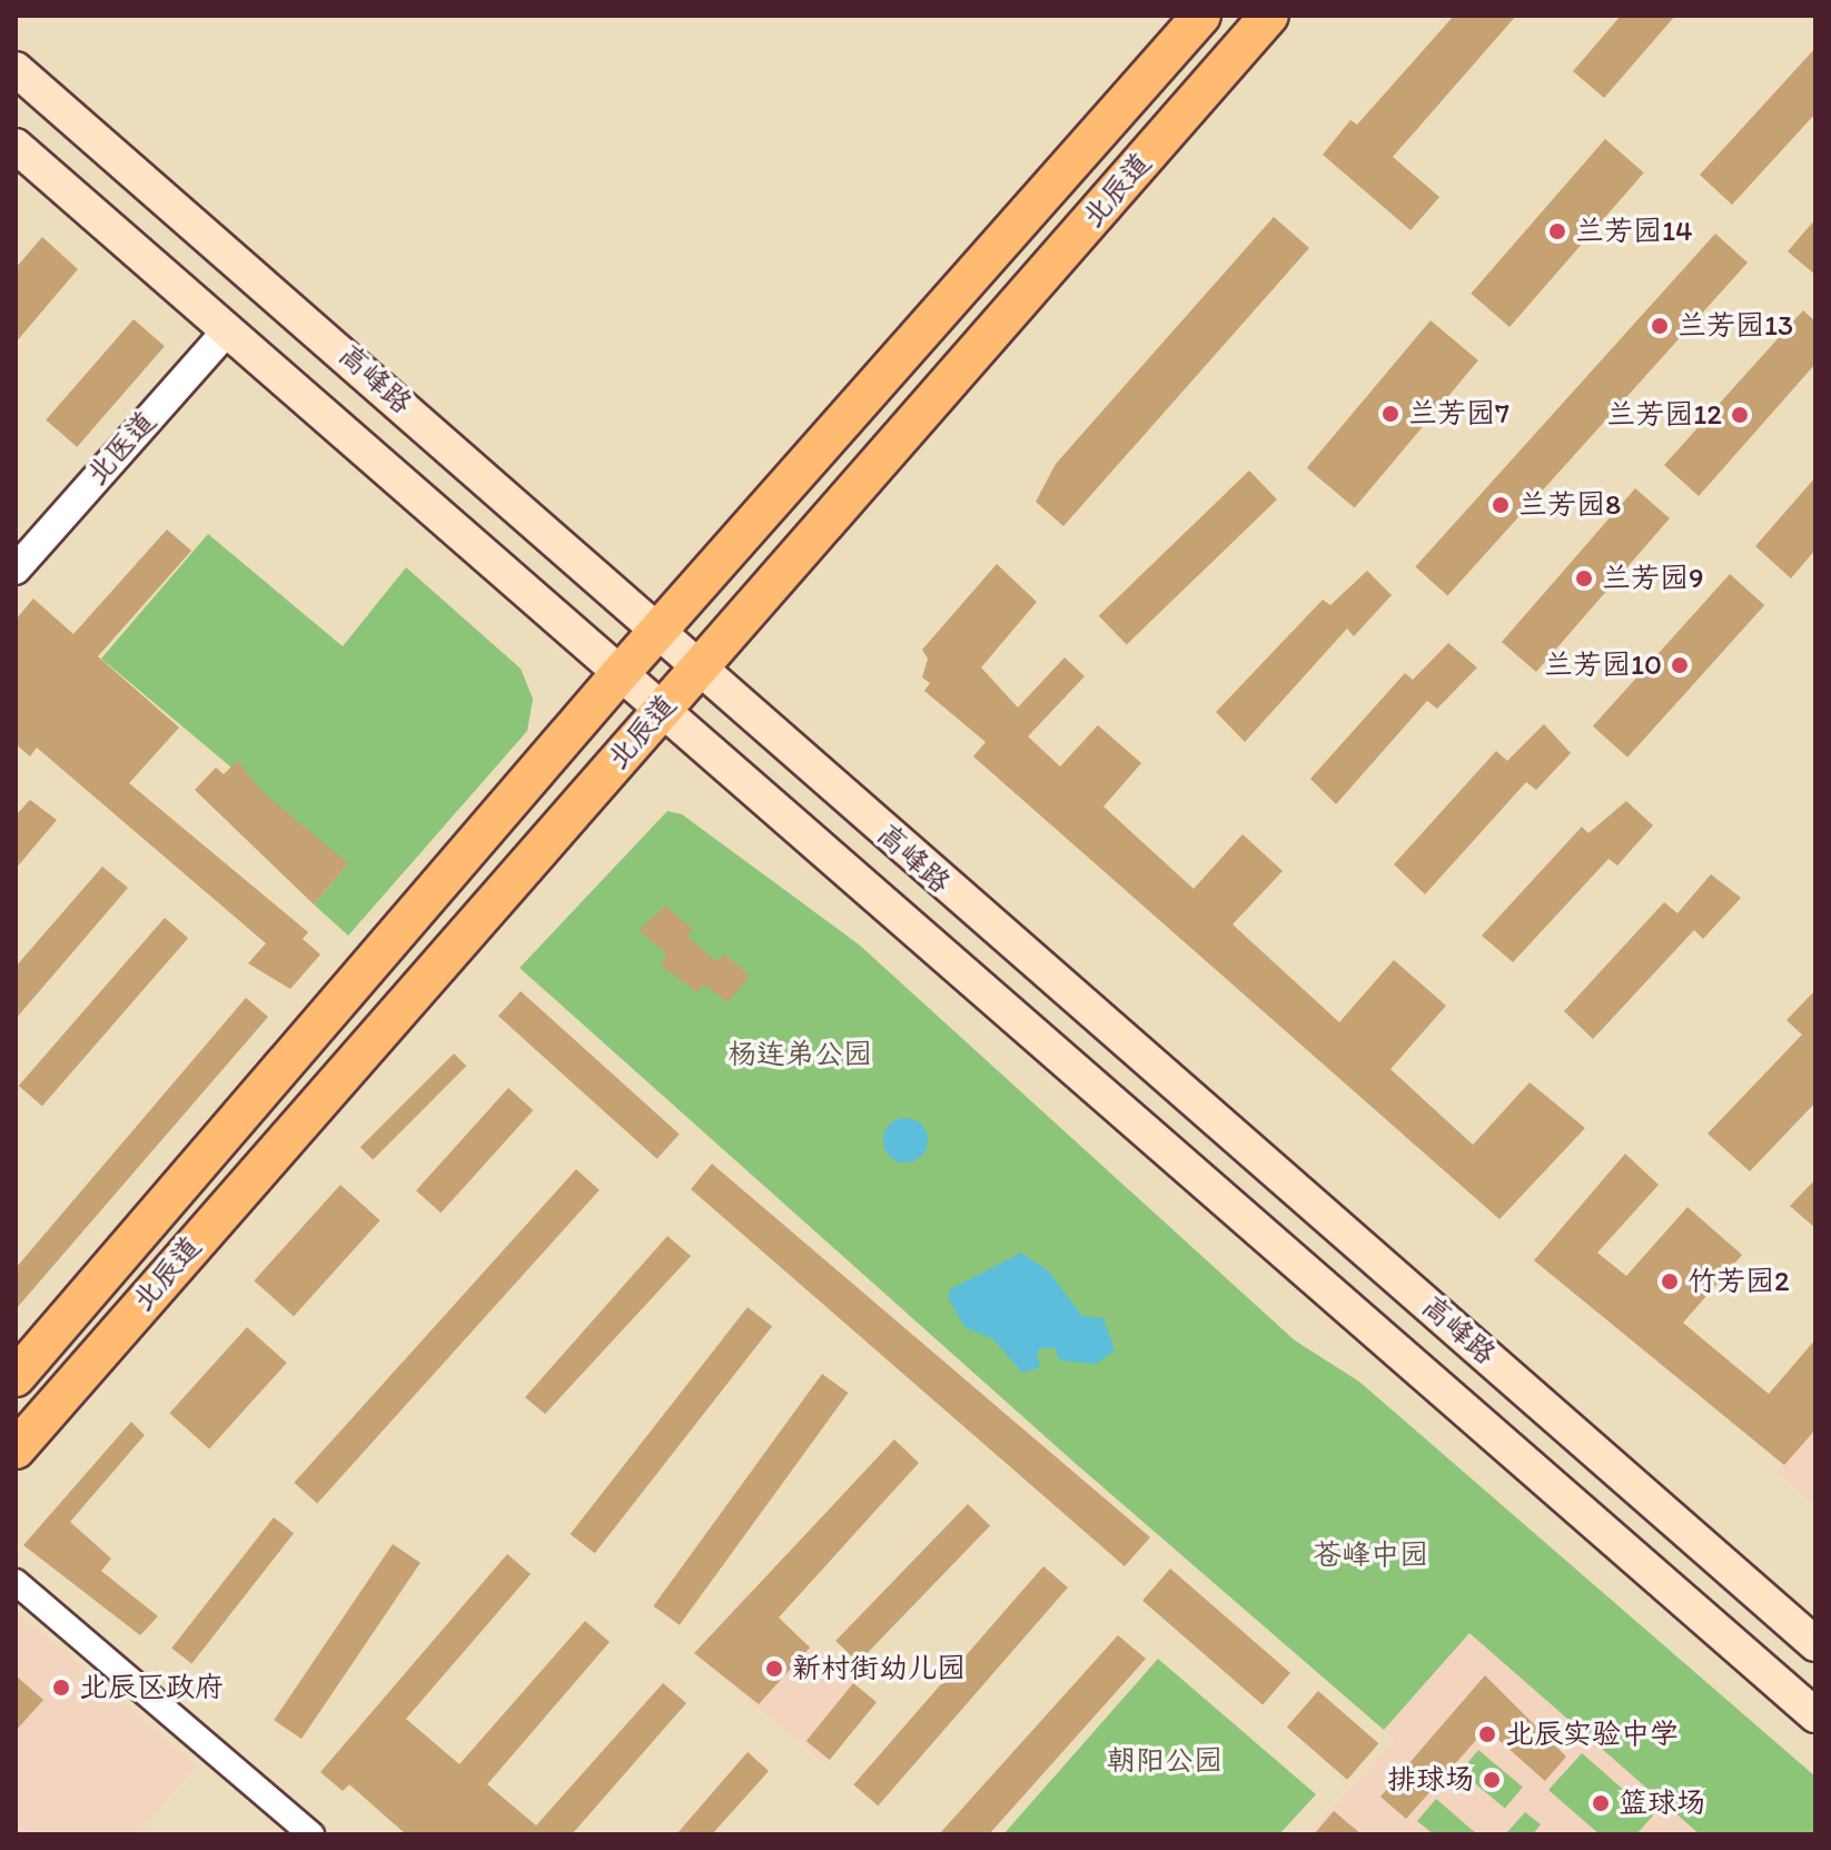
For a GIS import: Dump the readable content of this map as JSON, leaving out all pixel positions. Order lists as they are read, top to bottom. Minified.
{"streets":{"main road":["北辰道","高峰路"],"street":["北医道"]},"crossings":[["北辰道","高峰路"],["高峰路","北医道"]],"parks":["杨连弟公园","苍峰中园","朝阳公园"],"places":["兰芳园14","兰芳园13","兰芳园7","兰芳园12","兰芳园8","兰芳园9","兰芳园10","竹芳园2","新村街幼儿园","北辰区政府","北辰实验中学","排球场","篮球场"]}
